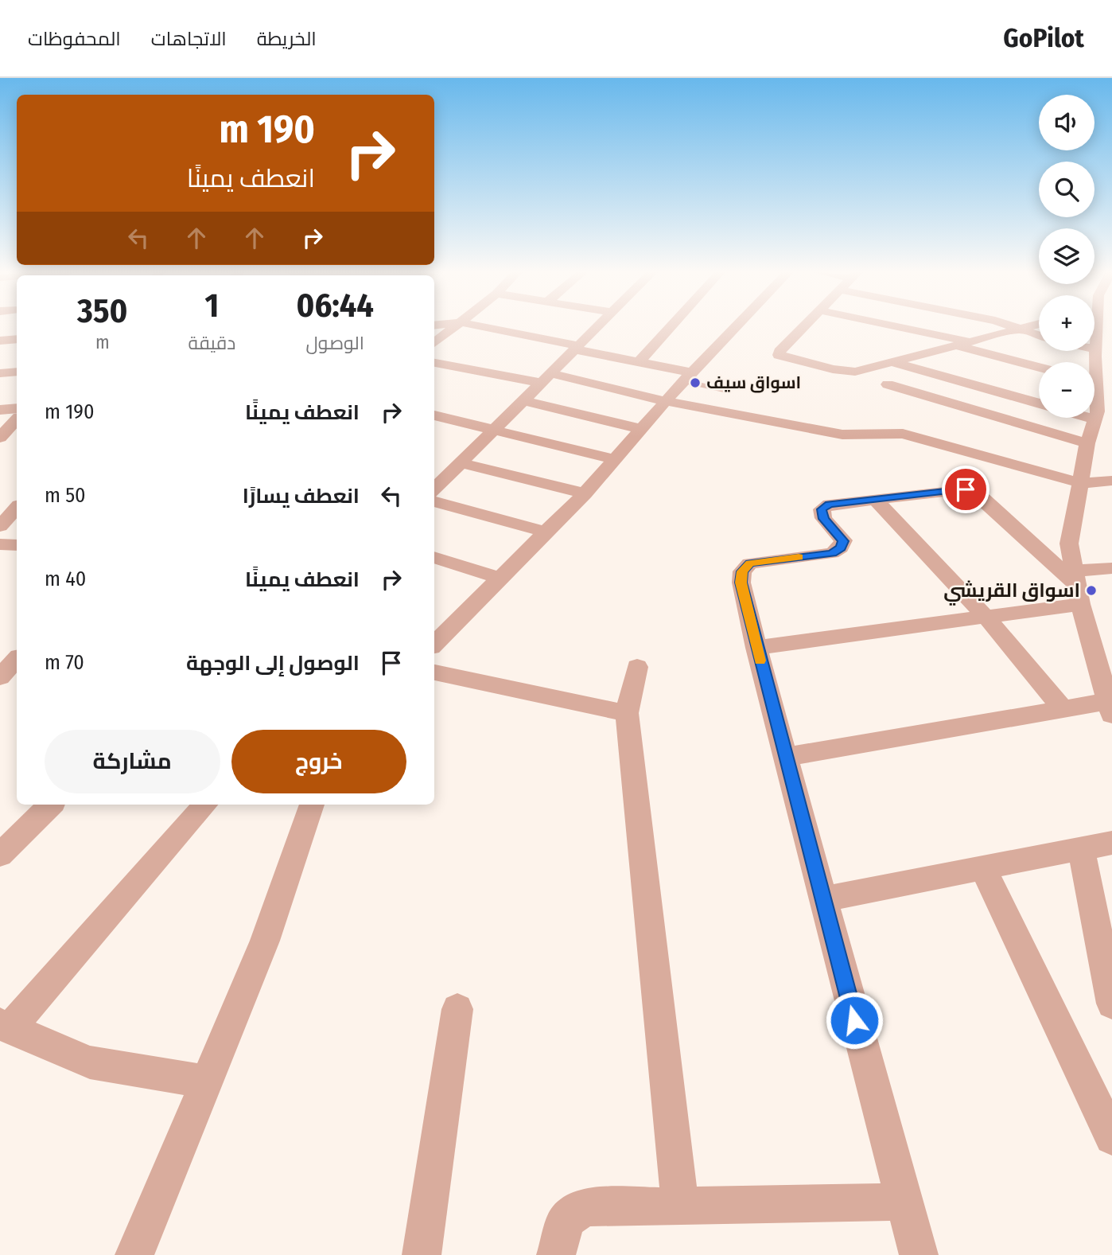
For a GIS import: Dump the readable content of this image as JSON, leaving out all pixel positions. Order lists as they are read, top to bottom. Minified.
{"places":["اسواق سيف","اسواق القريشي"],"page":{"header":"GoPilot","nav":["الخريطة","الاتجاهات","المحفوظات"],"map_buttons":["+","−"],"turn":["190 m","انعطف يمينًا"],"eta":["06:44","الوصول","1","دقيقة","350","m"],"list":[{"name":"انعطف يمينًا","value":"190 m"},{"name":"انعطف يسارًا","value":"50 m"},{"name":"انعطف يمينًا","value":"40 m"},{"name":"الوصول إلى الوجهة","value":"70 m"}],"buttons":["خروج","مشاركة"]}}
